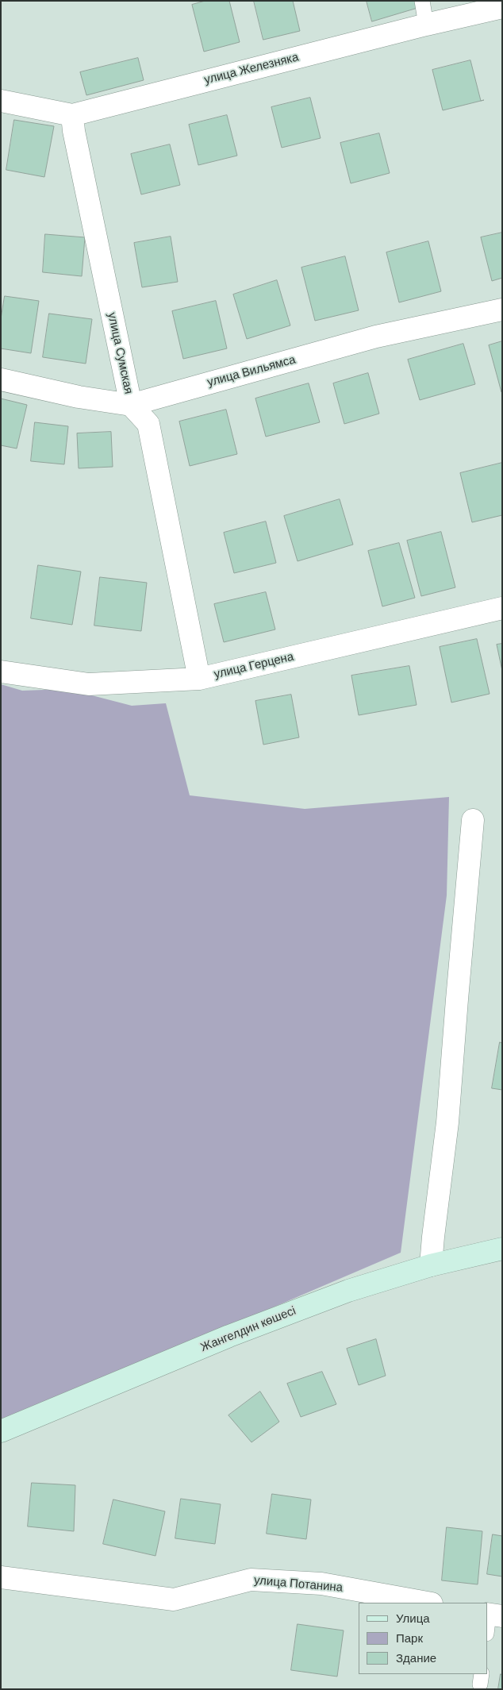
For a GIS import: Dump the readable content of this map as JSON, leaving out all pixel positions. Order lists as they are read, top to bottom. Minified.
{"streets":{"main road":["Жангелдин көшесі"],"street":["улица Железняка","улица Сумская","улица Вильямса","улица Герцена","улица Потанина"]},"crossings":[["улица Железняка","улица Сумская"],["улица Сумская","улица Вильямса"],["улица Сумская","улица Герцена"]],"legend":["Улица","Парк","Здание"]}
